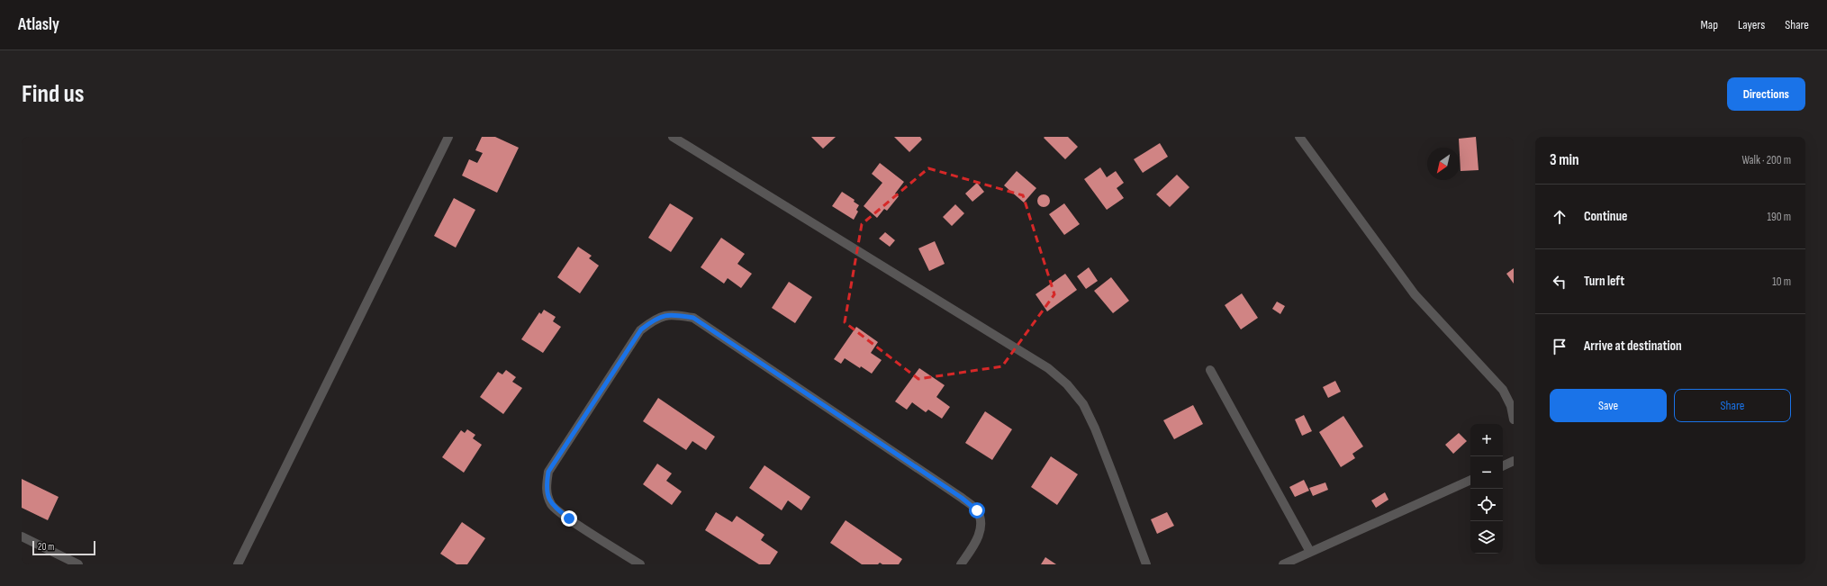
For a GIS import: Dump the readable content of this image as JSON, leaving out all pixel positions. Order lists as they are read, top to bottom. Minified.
{"scale_bar":"20 m","north":"bottom left","page":{"header":"Atlasly","nav":["Map","Layers","Share"],"buttons":["Directions",["Save","Share"]],"title":"Find us","heading":["3 min","Walk · 200 m"],"list":[["Continue","190 m"],["Turn left","10 m"],"Arrive at destination"],"map_buttons":["+","−"],"scale":"20 m"}}
